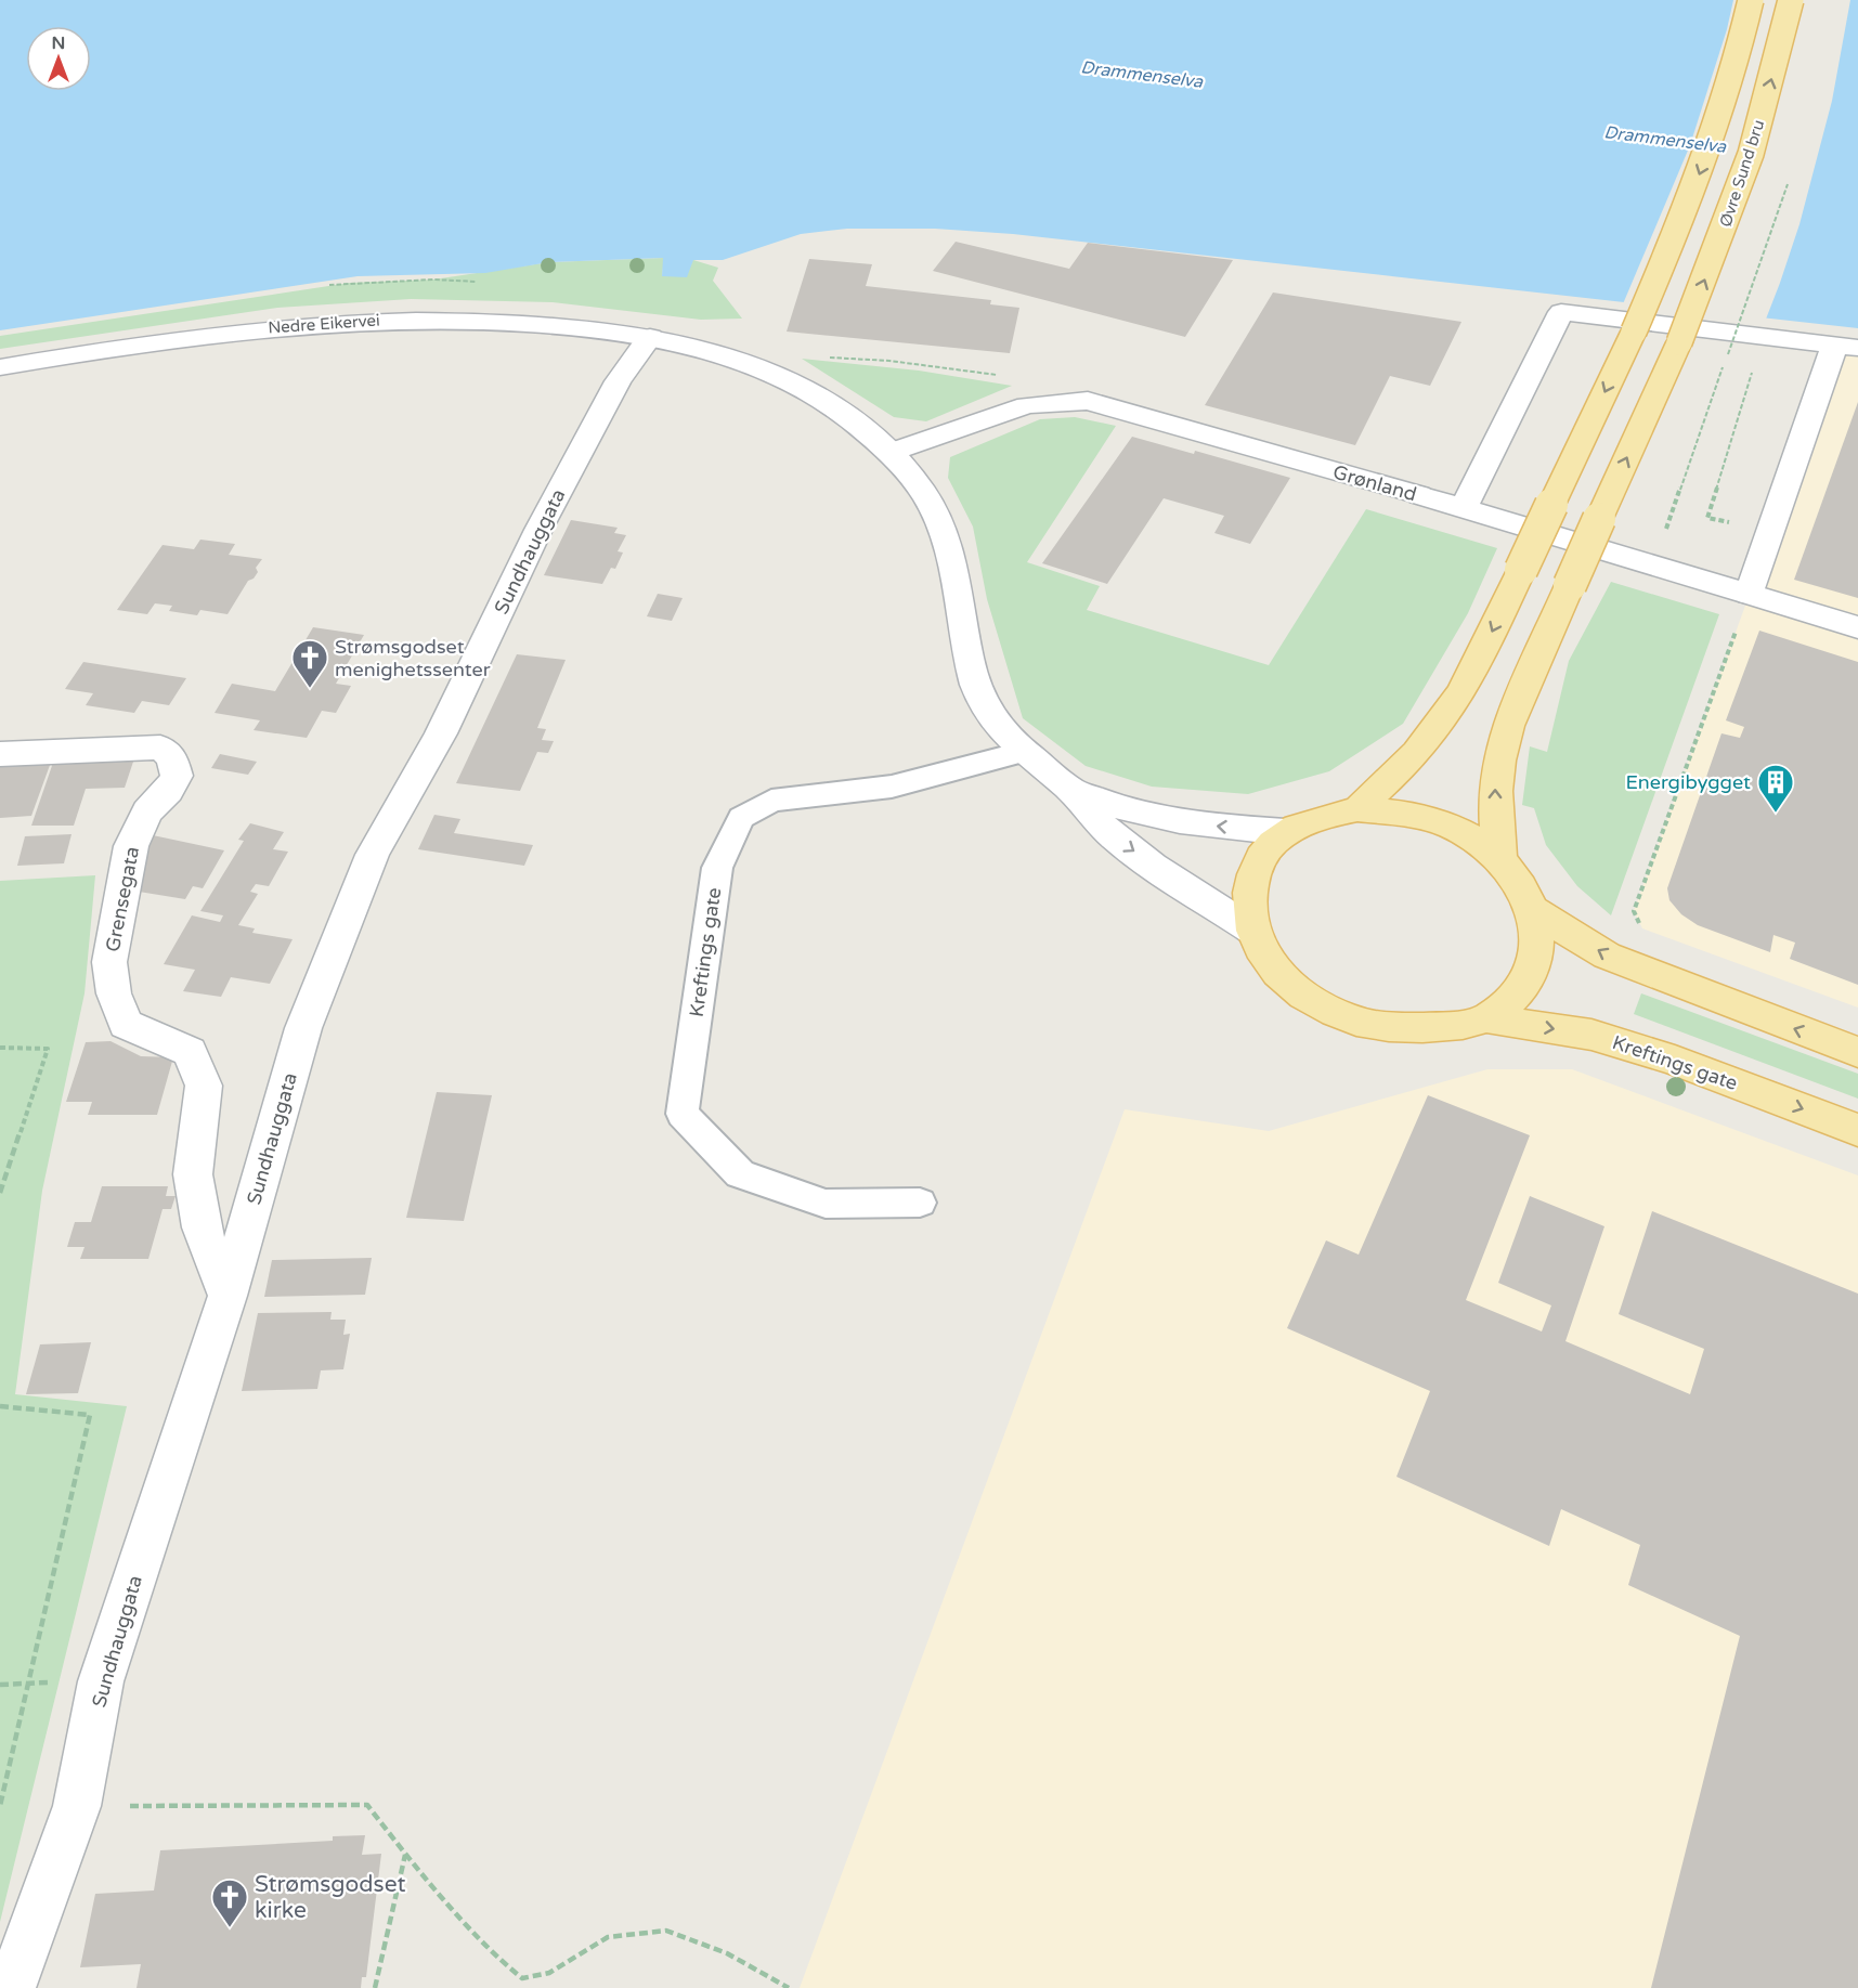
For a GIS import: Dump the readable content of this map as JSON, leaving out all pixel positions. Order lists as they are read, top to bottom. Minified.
{"streets":{"main road":["Øvre Sund bru","Kreftings gate"],"street":["Nedre Eikervei","Grønland","Sundhauggata","Grensegata"]},"crossings":[["Nedre Eikervei","Sundhauggata"],["Sundhauggata","Grensegata"]],"water":["Drammenselva"],"places":{"church":["Strømsgodset menighetssenter","Strømsgodset kirke"],"building":["Energibygget"]},"north":"top"}
